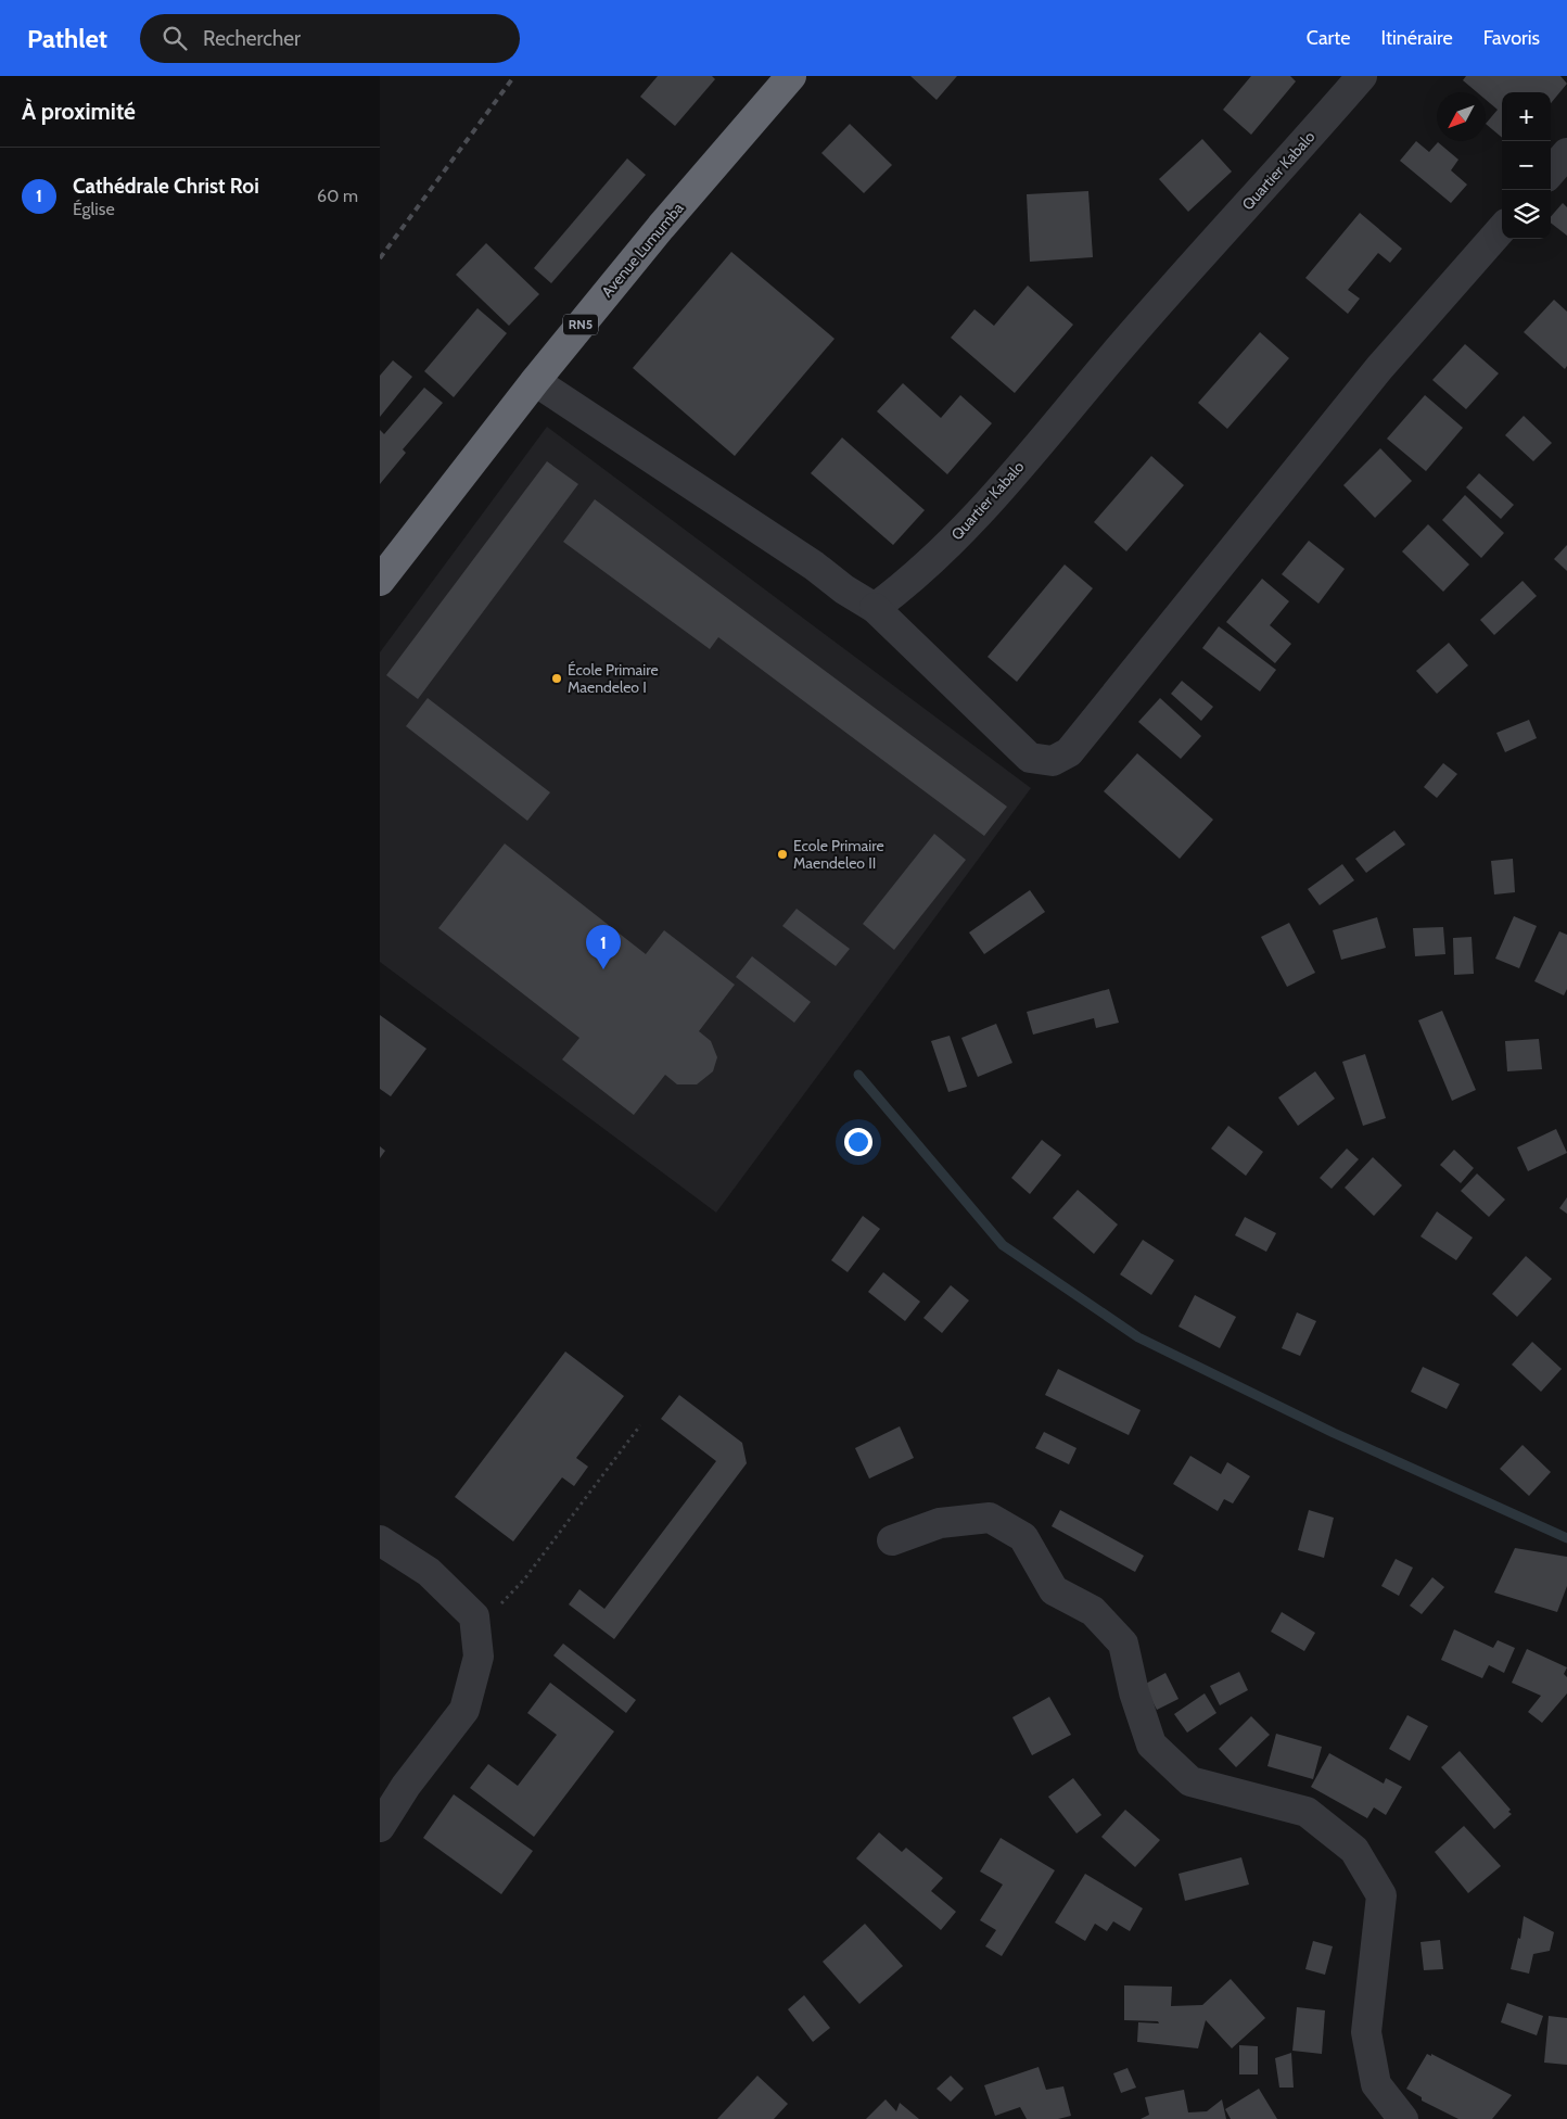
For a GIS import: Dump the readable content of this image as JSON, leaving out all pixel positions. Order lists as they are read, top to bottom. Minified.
{"streets":{"highway":["Avenue Lumumba","RN5"],"street":["Quartier Kabalo"]},"places":["École Primaire Maendeleo I","Ecole Primaire Maendeleo II"],"north":"bottom left","page":{"header":"Pathlet","search":"Rechercher","nav":["Carte","Itinéraire","Favoris"],"heading":"À proximité","map_buttons":["+","−"],"list":[{"mark":"1","name":"Cathédrale Christ Roi","note":"Église","value":"60 m"}],"pins":"1"}}
